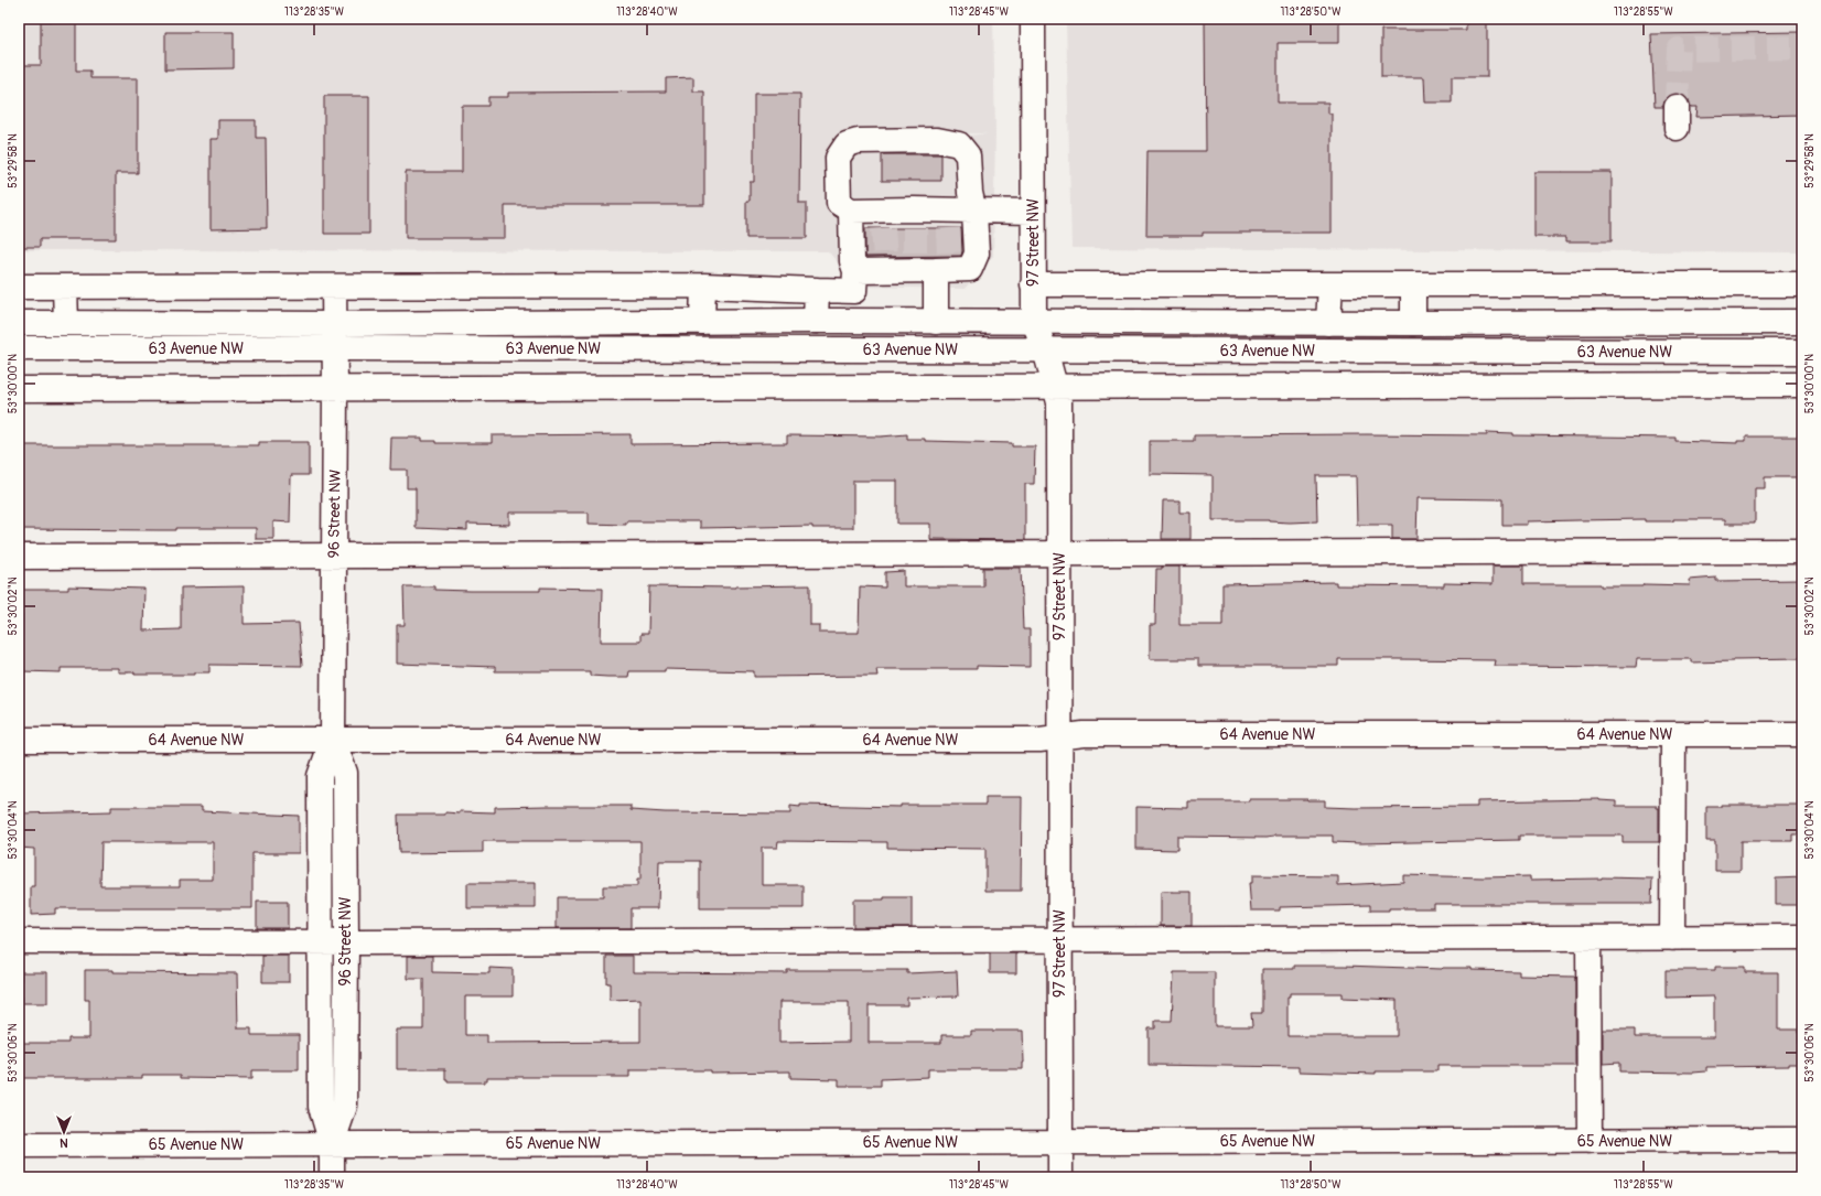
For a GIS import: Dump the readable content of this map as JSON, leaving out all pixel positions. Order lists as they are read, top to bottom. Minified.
{"streets":{"street":["97 Street NW","63 Avenue NW","96 Street NW","64 Avenue NW","65 Avenue NW"]},"crossings":[["97 Street NW","63 Avenue NW"],["97 Street NW","64 Avenue NW"],["97 Street NW","65 Avenue NW"],["63 Avenue NW","96 Street NW"],["96 Street NW","64 Avenue NW"],["96 Street NW","65 Avenue NW"]],"north":"bottom","coordinates":["113°28'35\"W","113°28'40\"W","113°28'45\"W","113°28'50\"W","113°28'55\"W","53°29'58\"N","53°30'00\"N","53°30'02\"N","53°30'04\"N","53°30'06\"N"]}
